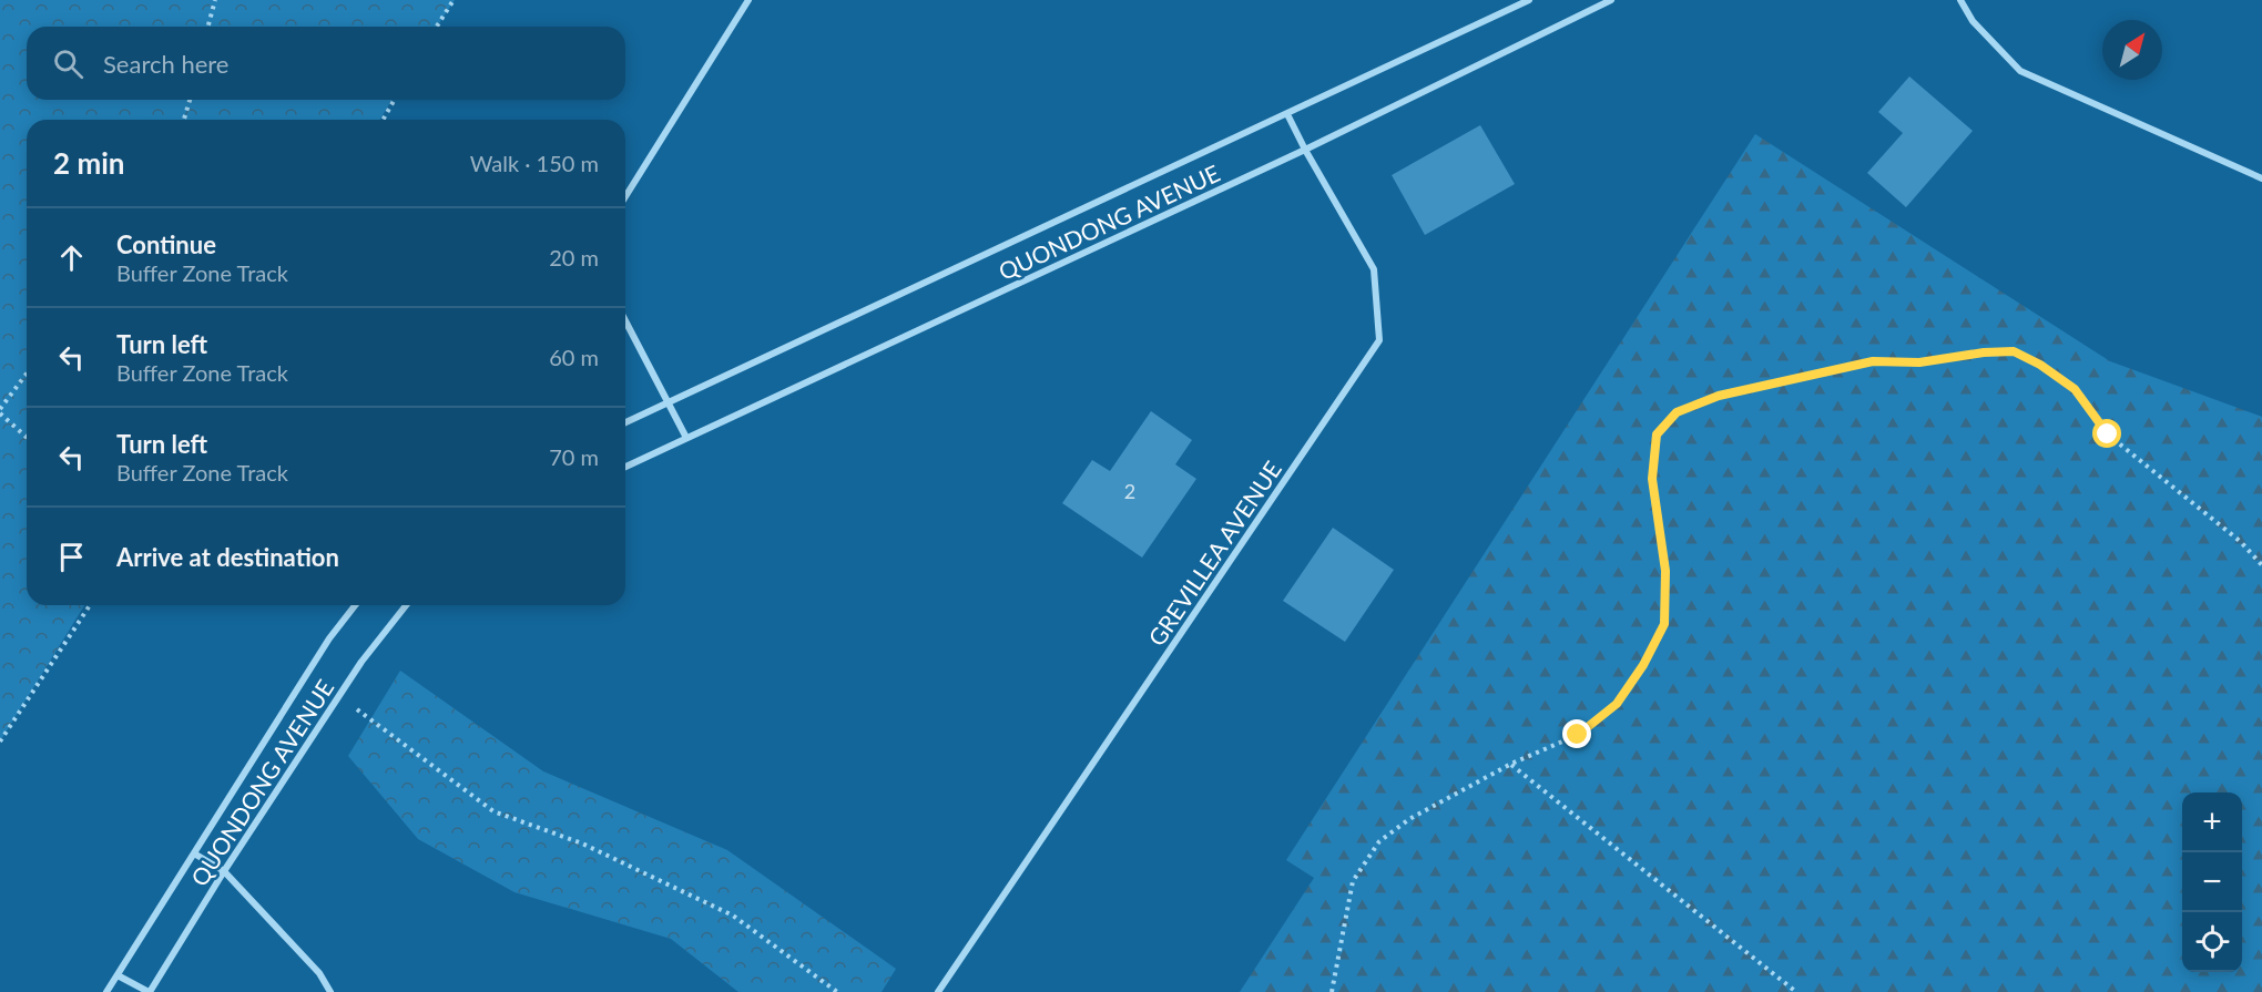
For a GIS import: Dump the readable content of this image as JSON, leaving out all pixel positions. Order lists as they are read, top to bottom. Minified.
{"streets":{"street":["QUONDONG AVENUE","GREVILLEA AVENUE"]},"crossings":[["QUONDONG AVENUE","GREVILLEA AVENUE"]],"house_numbers":["2"],"north":"top right","page":{"search":"Search here","heading":["2 min","Walk · 150 m"],"list":[["Continue","Buffer Zone Track","20 m"],["Turn left","Buffer Zone Track","60 m"],["Turn left","Buffer Zone Track","70 m"],"Arrive at destination"],"map_buttons":["+","−"]}}
